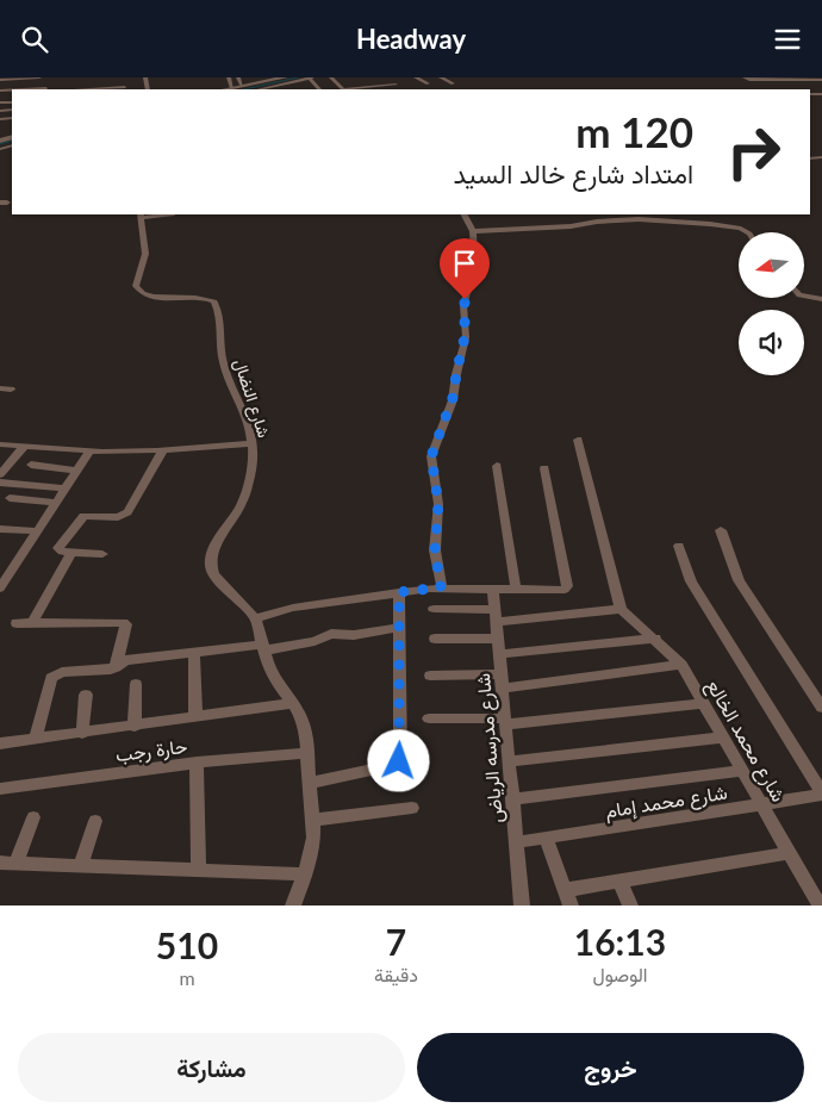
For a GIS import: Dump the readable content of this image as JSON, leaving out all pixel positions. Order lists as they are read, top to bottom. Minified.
{"streets":{"street":["شارع النضال","شارع محمد الخالع","شارع مدرسه الرياض","حارة رجب","شارع محمد إمام"]},"crossings":[["شارع النضال","حارة رجب"],["شارع محمد الخالع","شارع محمد إمام"],["شارع مدرسه الرياض","شارع محمد إمام"]],"north":"left","page":{"header":"Headway","turn":["120 m","امتداد شارع خالد السيد"],"eta":["16:13","الوصول","7","دقيقة","510","m"],"buttons":["خروج","مشاركة"]}}
